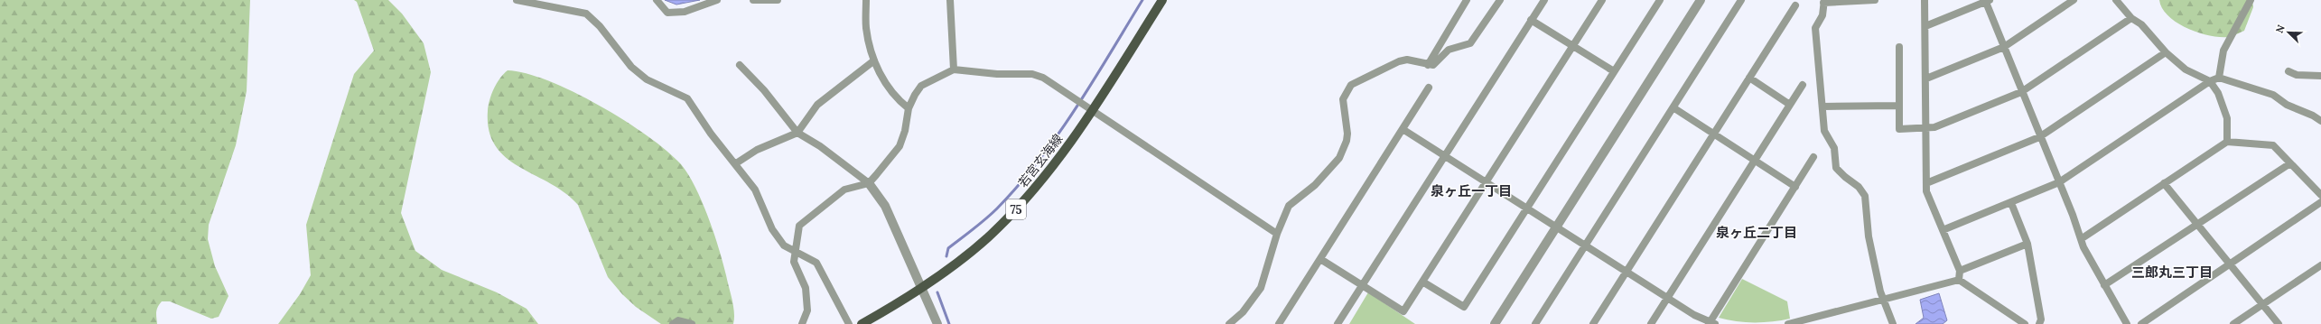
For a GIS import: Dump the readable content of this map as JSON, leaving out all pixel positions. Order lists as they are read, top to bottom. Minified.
{"streets":{"main road":["若宮玄海線","75"]},"districts":["泉ヶ丘一丁目","泉ヶ丘二丁目","三郎丸三丁目"],"north":"top left"}
